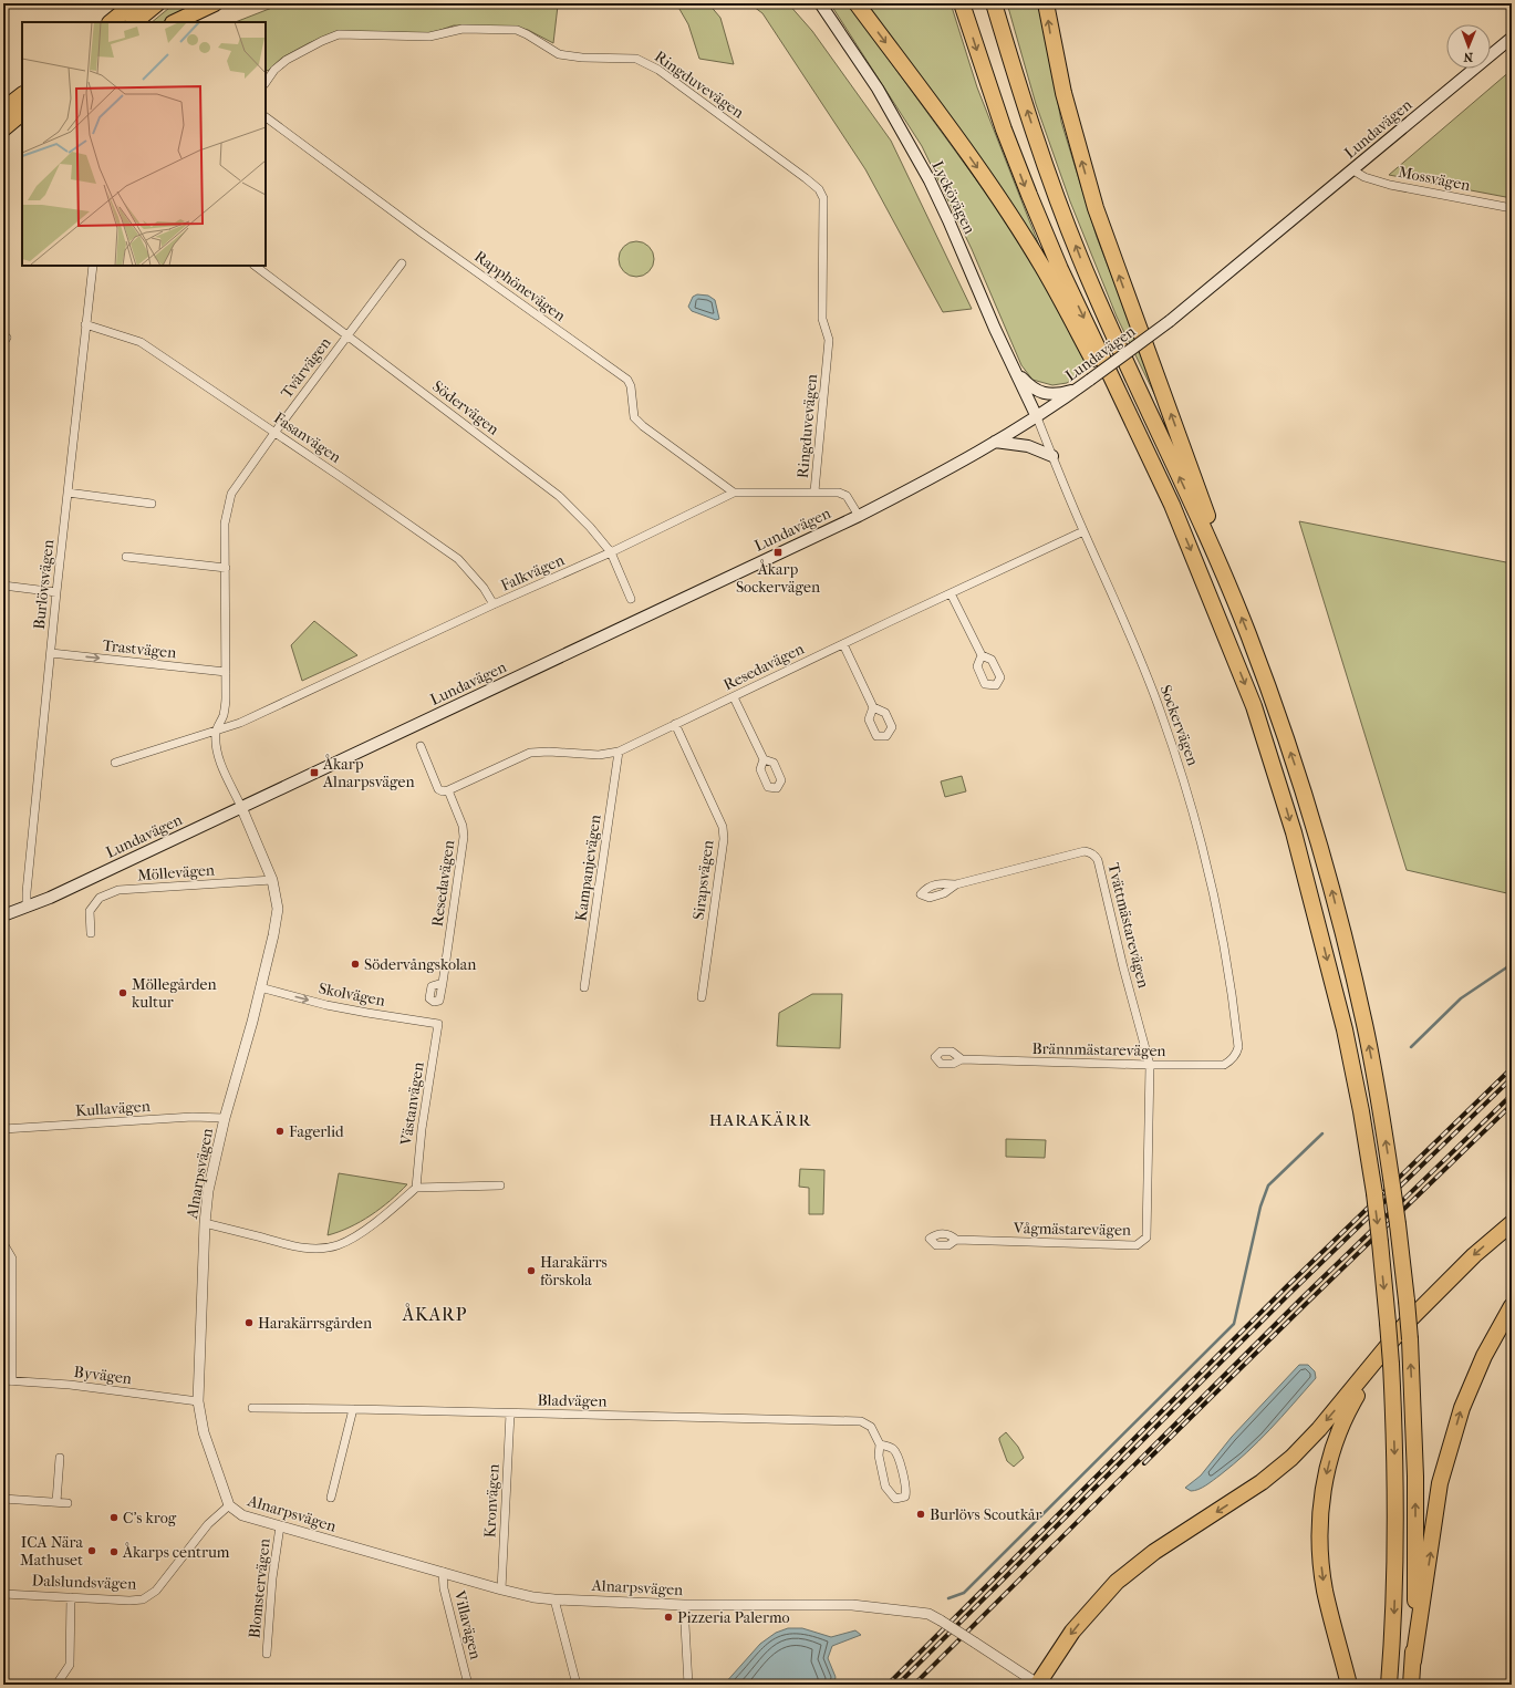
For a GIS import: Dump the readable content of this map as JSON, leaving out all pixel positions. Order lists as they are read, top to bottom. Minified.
{"streets":{"main road":["Lundavägen","Lyckövägen"],"street":["Ringduvevägen","Mossvägen","Rapphönevägen","Tvärvägen","Södervägen","Fasanvägen","Falkvägen","Burlövsvägen","Trastvägen","Resedavägen","Sockervägen","Kampanjevägen","Möllevägen","Sirapsvägen","Tvättmästarevägen","Skolvägen","Brännmästarevägen","Västanvägen","Kullavägen","Alnarpsvägen","Vågmästarevägen","Byvägen","Bladvägen","Kronvägen","Dalslundsvägen","Blomstervägen","Villavägen"]},"crossings":[["Ringduvevägen","Falkvägen"],["Lundavägen","Mossvägen"],["Lundavägen","Lyckövägen"],["Lundavägen","Tvärvägen"],["Lundavägen","Falkvägen"],["Lundavägen","Burlövsvägen"],["Lundavägen","Sockervägen"],["Lundavägen","Alnarpsvägen"],["Lyckövägen","Sockervägen"],["Rapphönevägen","Falkvägen"],["Tvärvägen","Södervägen"],["Tvärvägen","Fasanvägen"],["Tvärvägen","Falkvägen"],["Tvärvägen","Trastvägen"],["Tvärvägen","Alnarpsvägen"],["Södervägen","Falkvägen"],["Fasanvägen","Falkvägen"],["Fasanvägen","Burlövsvägen"],["Burlövsvägen","Trastvägen"],["Resedavägen","Sockervägen"],["Resedavägen","Kampanjevägen"],["Resedavägen","Sirapsvägen"],["Sockervägen","Brännmästarevägen"],["Möllevägen","Alnarpsvägen"],["Tvättmästarevägen","Brännmästarevägen"],["Tvättmästarevägen","Vågmästarevägen"],["Skolvägen","Västanvägen"],["Skolvägen","Alnarpsvägen"],["Brännmästarevägen","Vågmästarevägen"],["Kullavägen","Alnarpsvägen"],["Alnarpsvägen","Byvägen"],["Alnarpsvägen","Kronvägen"],["Alnarpsvägen","Dalslundsvägen"],["Alnarpsvägen","Blomstervägen"],["Alnarpsvägen","Villavägen"],["Bladvägen","Kronvägen"]],"one_way":["Trastvägen","Skolvägen"],"districts":["HARAKÄRR","ÅKARP"],"places":{"transit":["Åkarp Sockervägen","Åkarp Alnarpsvägen"],"other":["Södervångskolan","Möllegården kultur","Fagerlid","Harakärrs förskola","Harakärrsgården","Burlövs Scoutkår","C's krog","ICA Nära Mathuset","Åkarps centrum","Pizzeria Palermo"]},"north":"bottom"}
